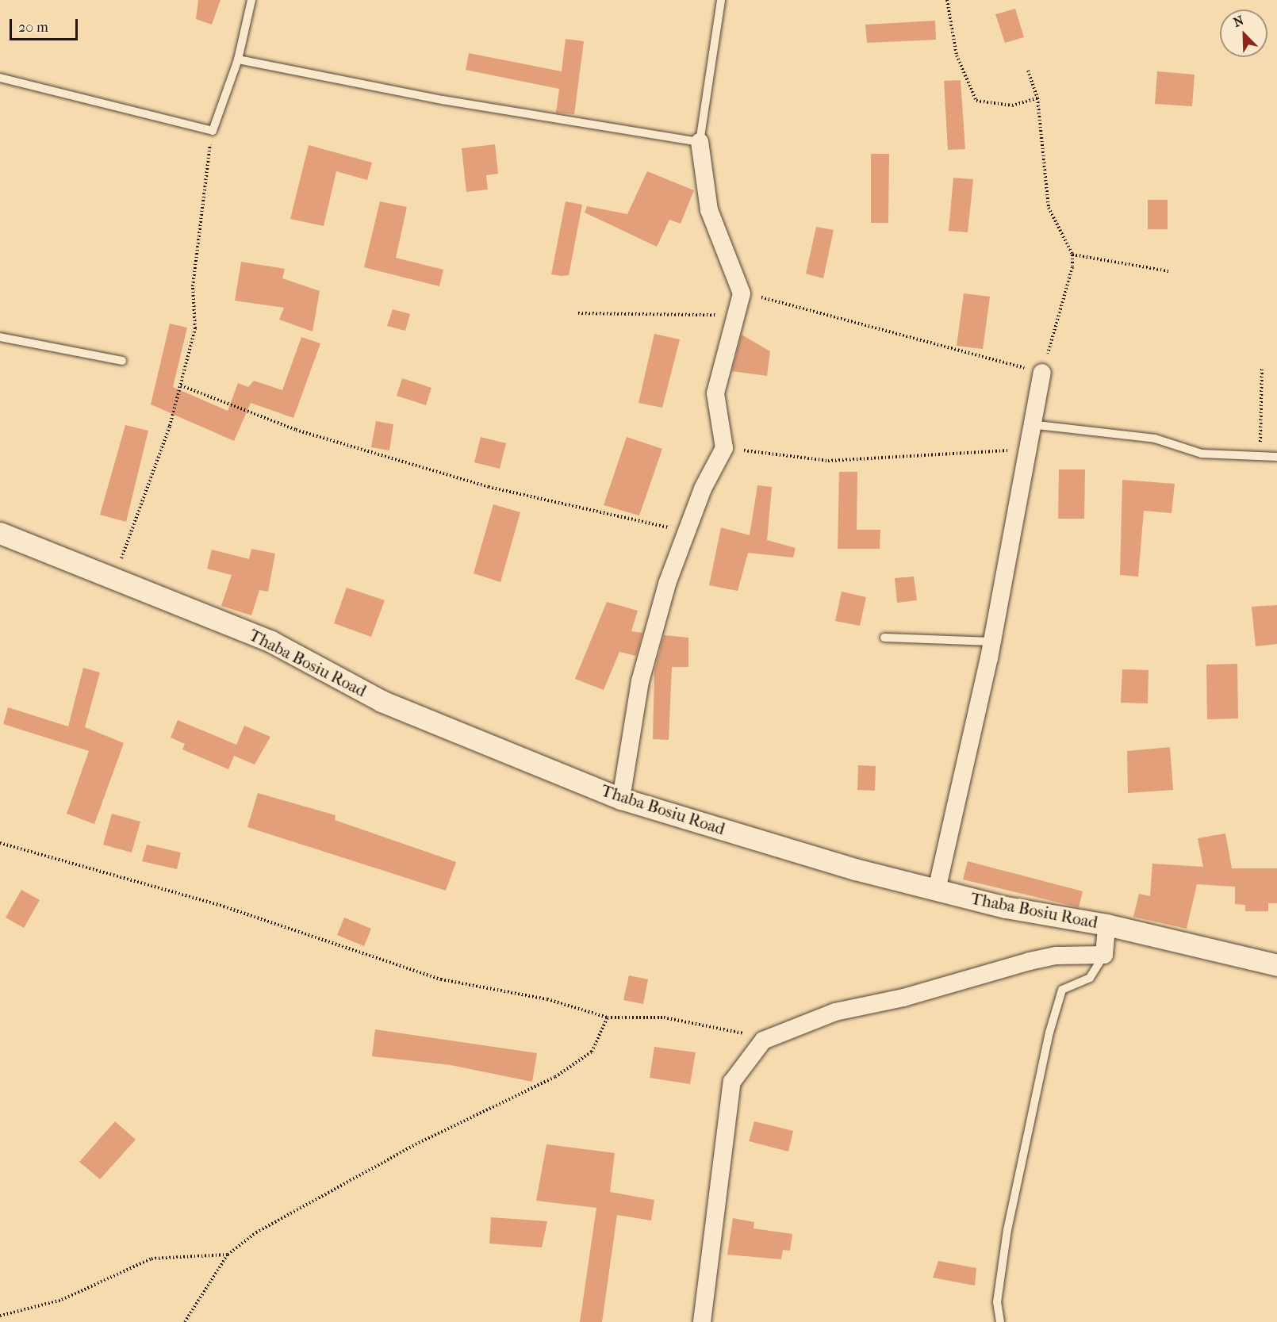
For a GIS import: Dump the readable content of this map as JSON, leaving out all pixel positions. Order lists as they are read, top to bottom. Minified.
{"streets":{"street":["Thaba Bosiu Road"]},"scale_bar":"20 m","north":"top left"}
